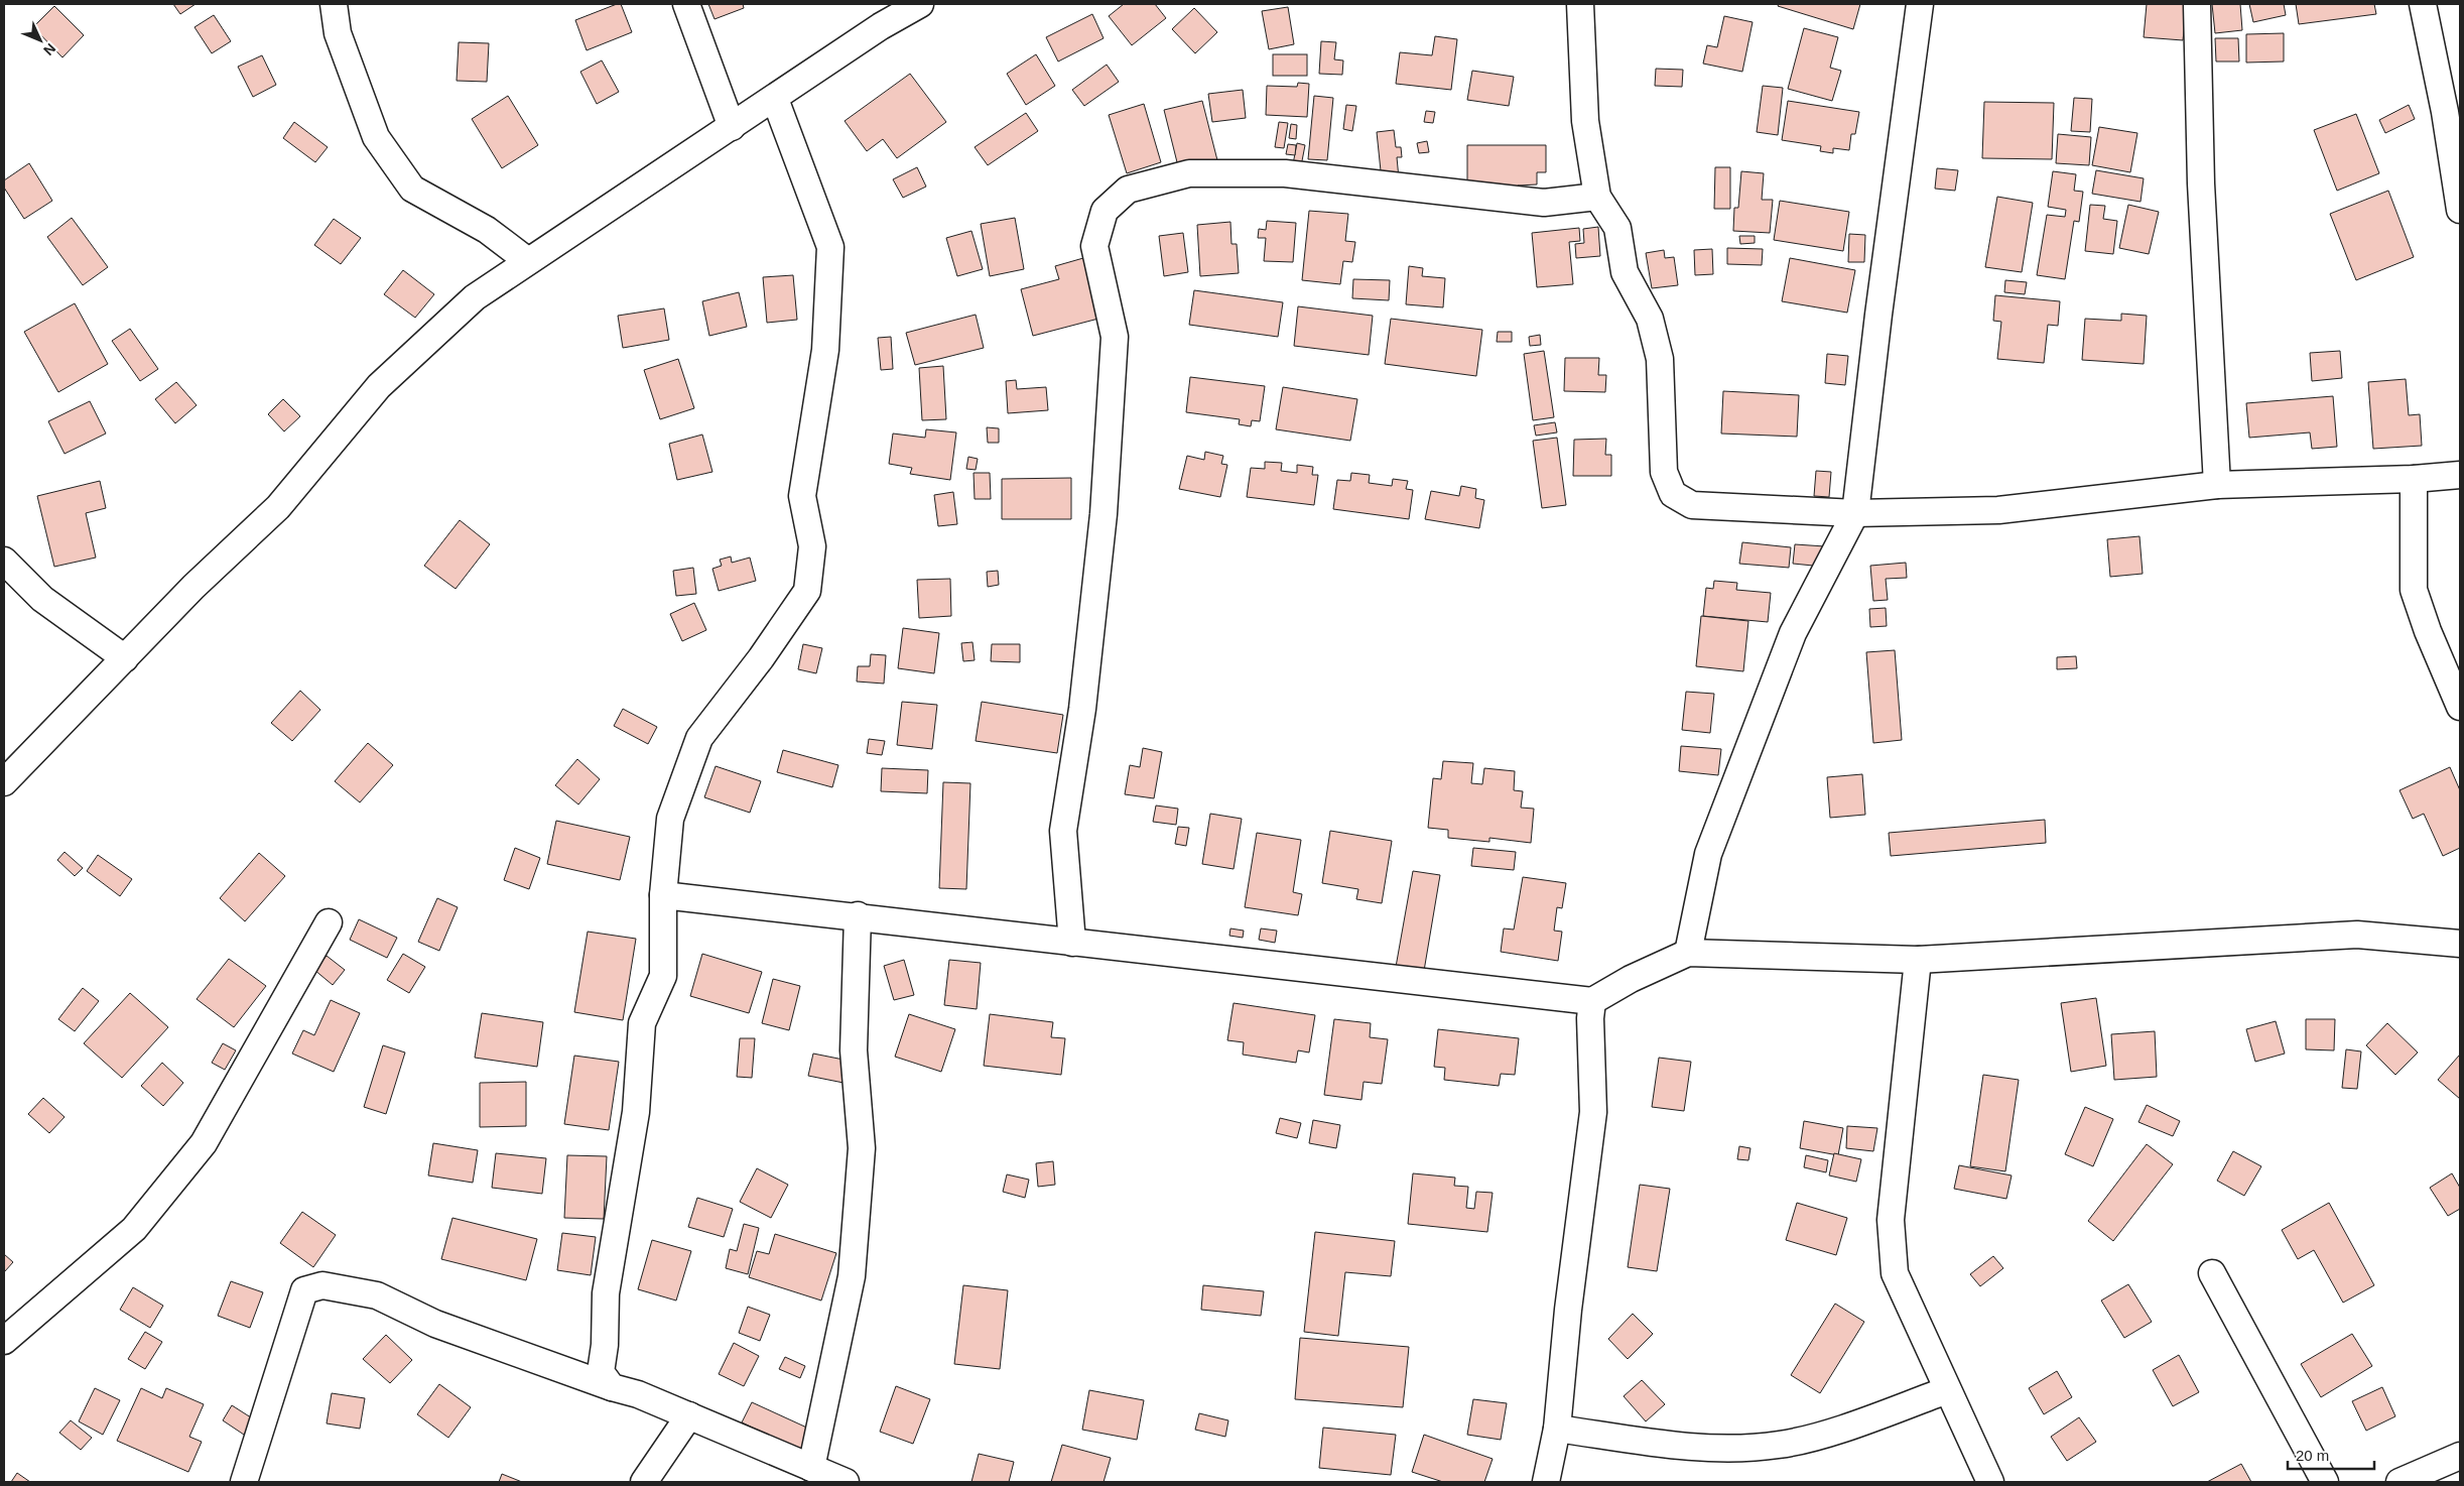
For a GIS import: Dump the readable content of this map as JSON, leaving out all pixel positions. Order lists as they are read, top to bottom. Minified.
{"scale_bar":"20 m","north":"bottom right"}
